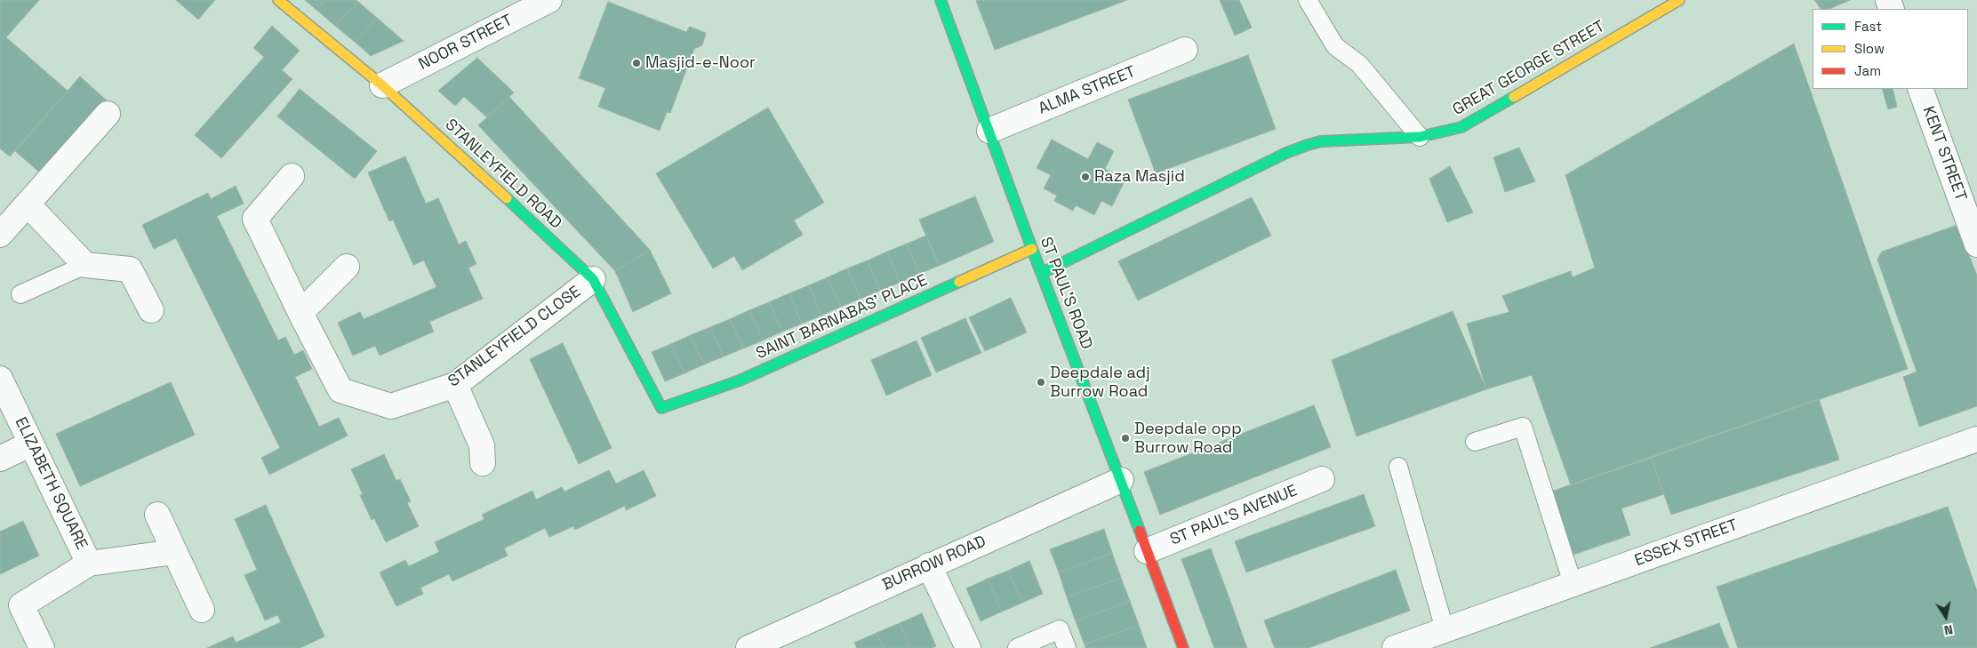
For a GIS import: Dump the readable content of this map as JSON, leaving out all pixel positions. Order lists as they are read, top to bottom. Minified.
{"streets":{"street":["NOOR STREET","GREAT GEORGE STREET","ALMA STREET","KENT STREET","STANLEYFIELD ROAD","ST PAUL'S ROAD","SAINT BARNABAS' PLACE","STANLEYFIELD CLOSE","ELIZABETH SQUARE","ST PAUL'S AVENUE","ESSEX STREET","BURROW ROAD"]},"crossings":[["NOOR STREET","STANLEYFIELD ROAD"],["GREAT GEORGE STREET","ST PAUL'S ROAD"],["ALMA STREET","ST PAUL'S ROAD"],["STANLEYFIELD ROAD","SAINT BARNABAS' PLACE"],["STANLEYFIELD ROAD","STANLEYFIELD CLOSE"],["ST PAUL'S ROAD","SAINT BARNABAS' PLACE"],["ST PAUL'S ROAD","ST PAUL'S AVENUE"],["ST PAUL'S ROAD","BURROW ROAD"]],"places":["Masjid-e-Noor","Raza Masjid","Deepdale adj Burrow Road","Deepdale opp Burrow Road"],"legend":["Fast","Slow","Jam"],"north":"bottom"}
